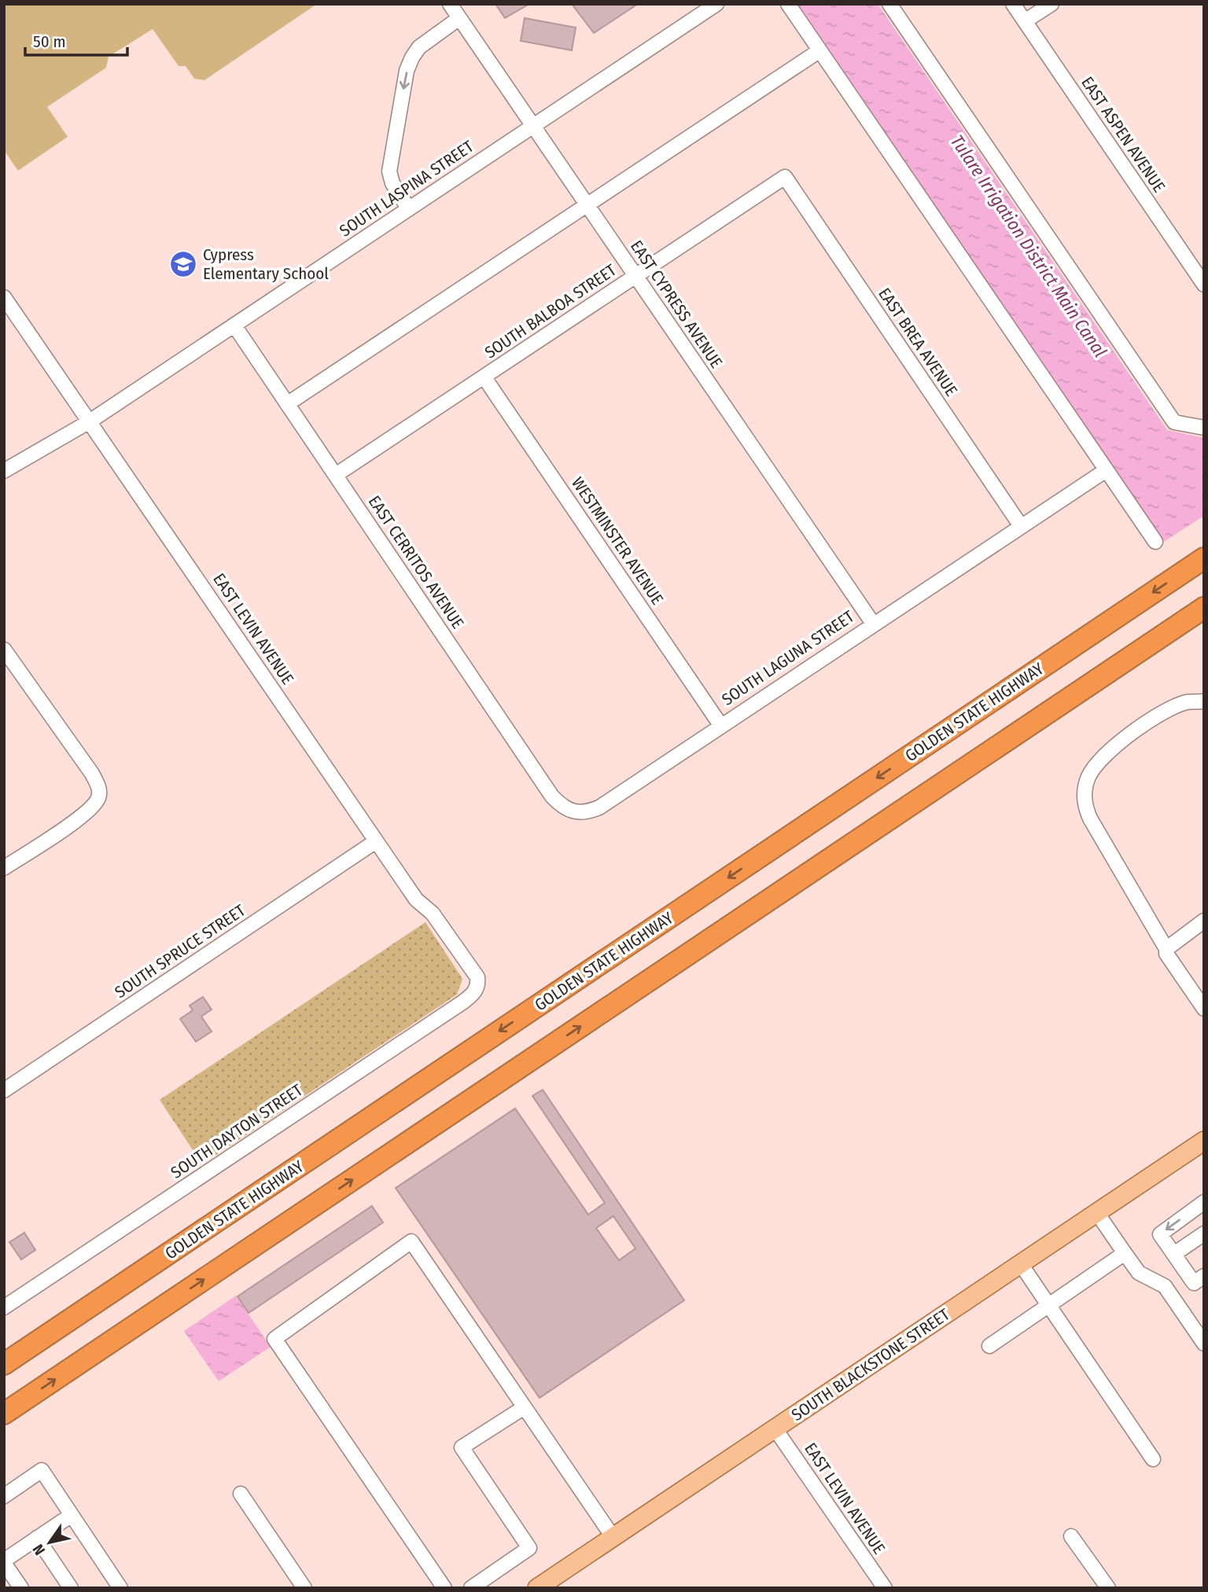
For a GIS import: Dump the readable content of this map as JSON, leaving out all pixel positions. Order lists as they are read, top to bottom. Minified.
{"streets":{"highway":["GOLDEN STATE HIGHWAY"],"main road":["SOUTH BLACKSTONE STREET"],"street":["EAST ASPEN AVENUE","SOUTH LASPINA STREET","EAST CYPRESS AVENUE","SOUTH BALBOA STREET","EAST BREA AVENUE","WESTMINSTER AVENUE","EAST CERRITOS AVENUE","EAST LEVIN AVENUE","SOUTH LAGUNA STREET","SOUTH SPRUCE STREET","SOUTH DAYTON STREET"]},"crossings":[["SOUTH LASPINA STREET","EAST CYPRESS AVENUE"],["SOUTH LASPINA STREET","EAST CERRITOS AVENUE"],["SOUTH LASPINA STREET","EAST LEVIN AVENUE"],["EAST CYPRESS AVENUE","SOUTH BALBOA STREET"],["EAST CYPRESS AVENUE","SOUTH LAGUNA STREET"],["SOUTH BALBOA STREET","EAST BREA AVENUE"],["SOUTH BALBOA STREET","WESTMINSTER AVENUE"],["SOUTH BALBOA STREET","EAST CERRITOS AVENUE"],["EAST BREA AVENUE","SOUTH LAGUNA STREET"],["WESTMINSTER AVENUE","SOUTH LAGUNA STREET"],["EAST CERRITOS AVENUE","SOUTH LAGUNA STREET"],["EAST LEVIN AVENUE","SOUTH SPRUCE STREET"],["EAST LEVIN AVENUE","SOUTH DAYTON STREET"],["EAST LEVIN AVENUE","SOUTH BLACKSTONE STREET"]],"water":["Tulare Irrigation District Main Canal"],"places":{"school or university":["Cypress Elementary School"]},"scale_bar":"50 m","north":"bottom left"}
